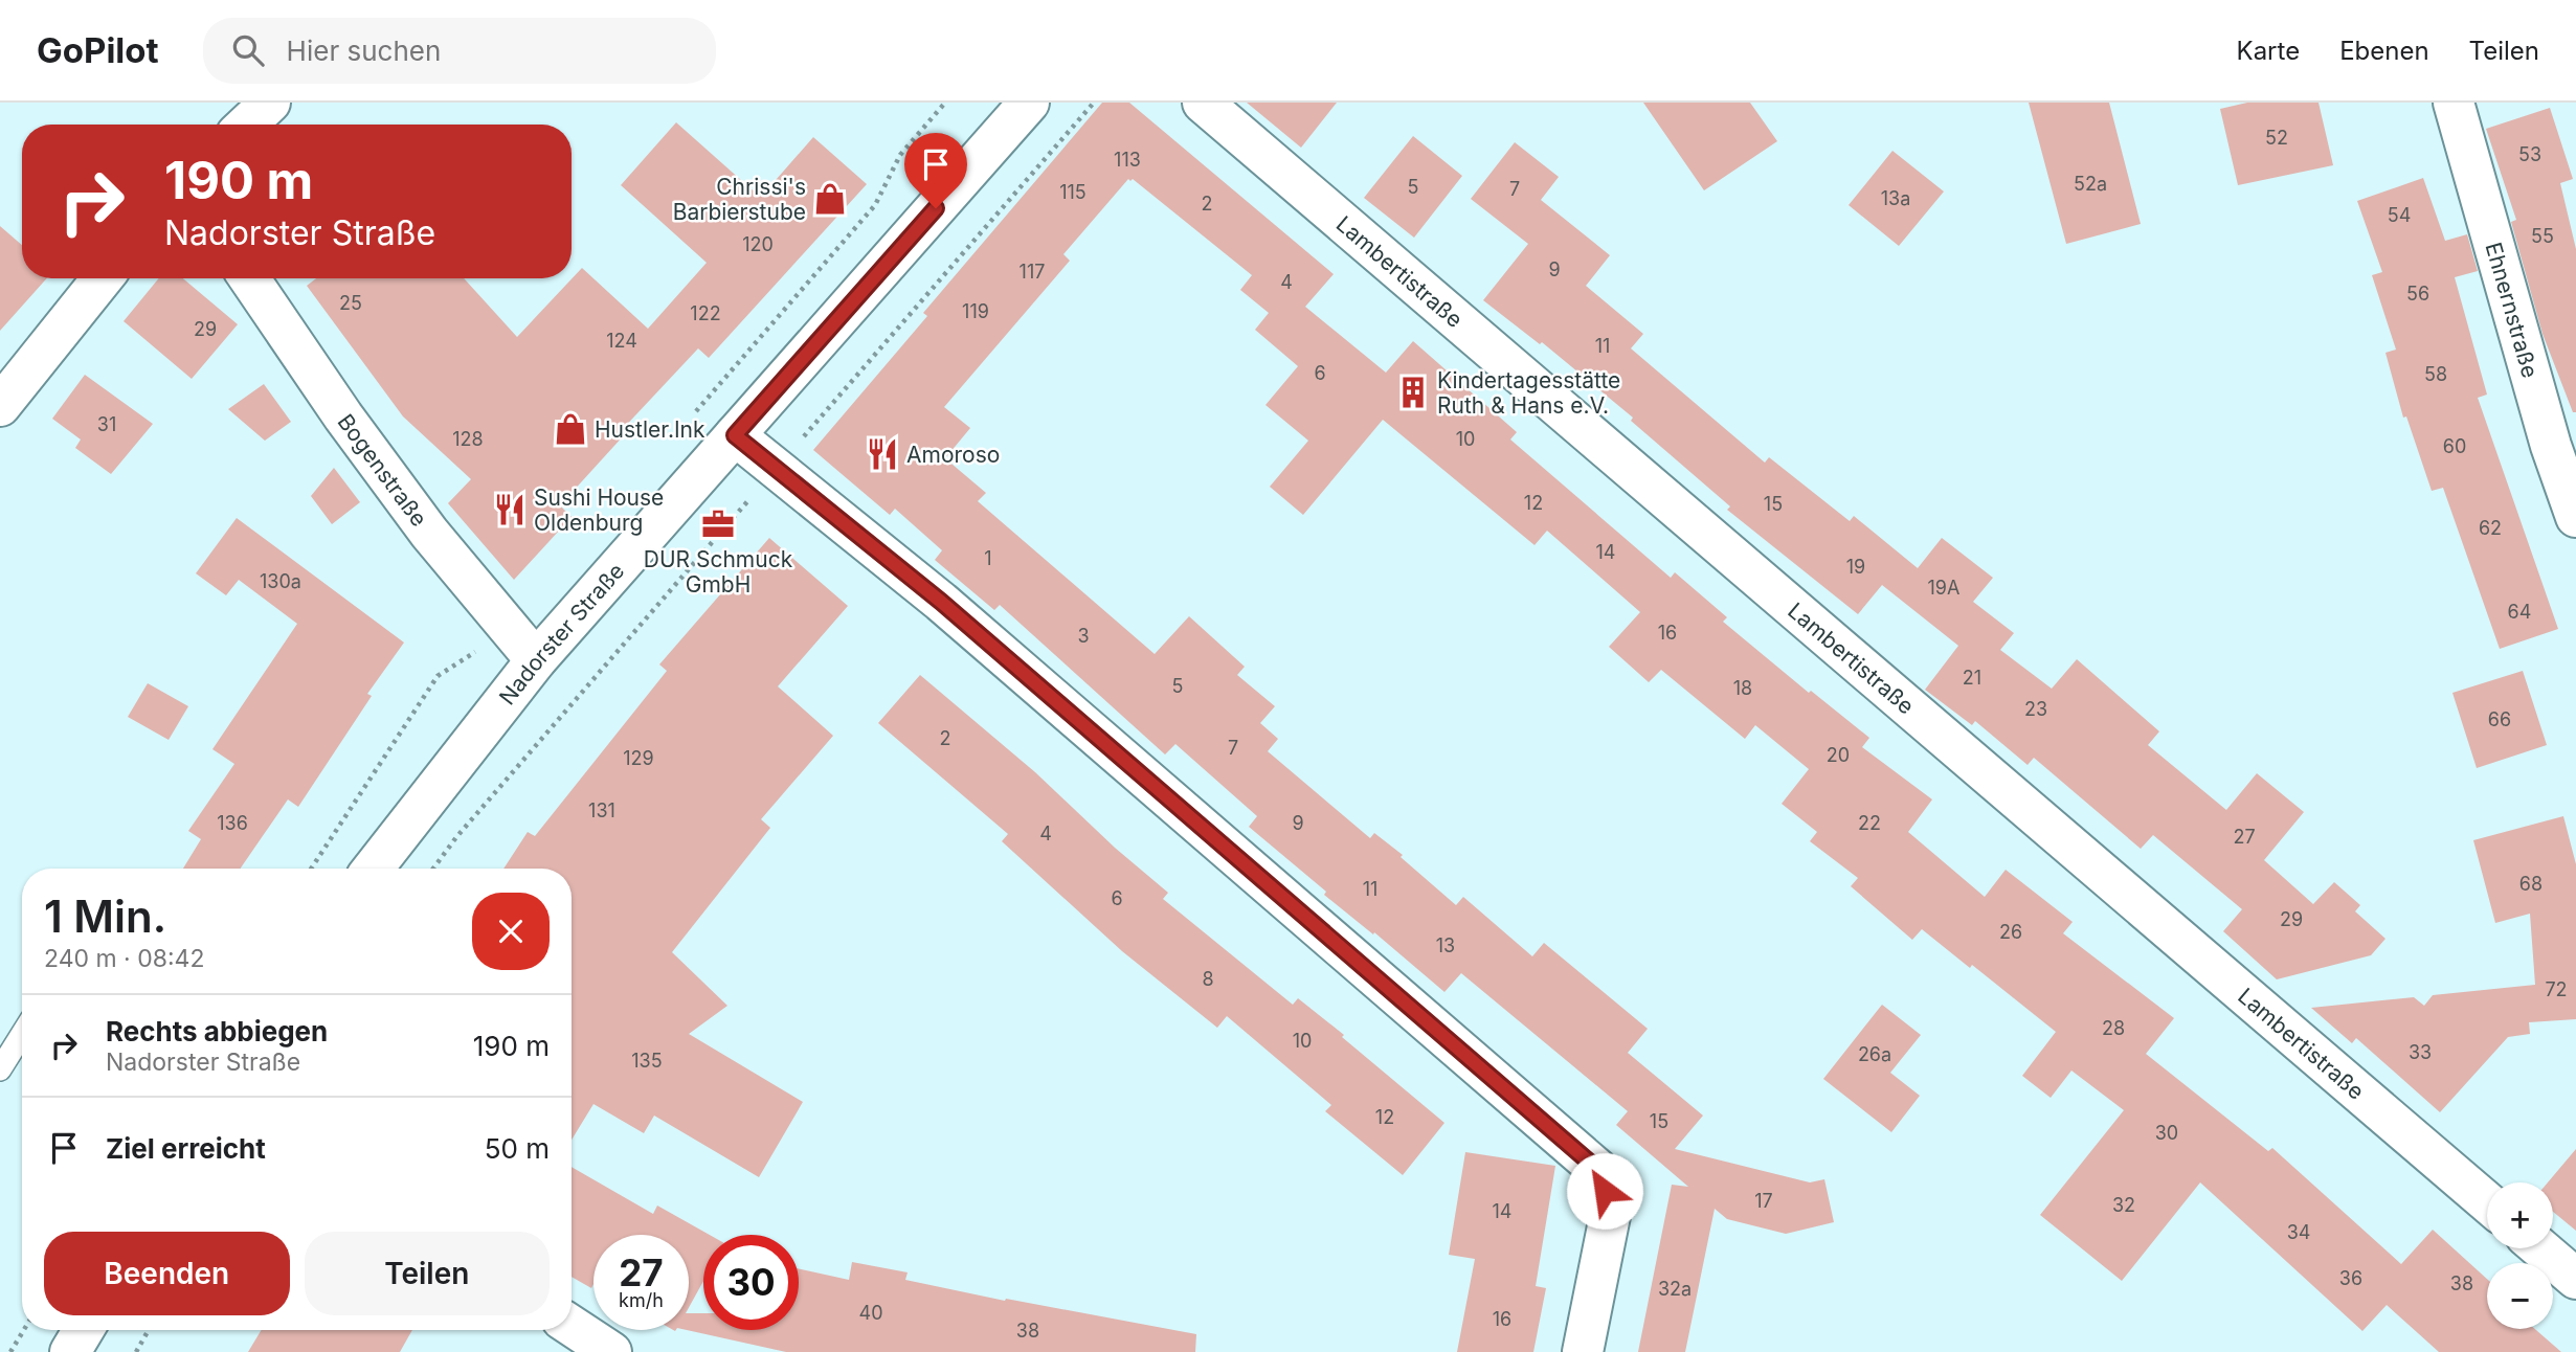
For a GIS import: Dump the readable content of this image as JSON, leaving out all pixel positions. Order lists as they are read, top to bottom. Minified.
{"streets":{"street":["Lambertistraße","Ehnernstraße","Bogenstraße","Nadorster Straße"]},"crossings":[["Bogenstraße","Nadorster Straße"]],"places":{"shop":["Chrissi's Barbierstube","Hustler.Ink"],"building":["Kindertagesstätte Ruth & Hans e.V."],"restaurant":["Amoroso","Sushi House Oldenburg"],"office":["DUR Schmuck GmbH"]},"house_numbers":["52","53","113","52a","5","7","115","13a","2","54","55","120","9","117","4","56","25","119","122","29","124","11","6","58","31","128","10","60","12","15","62","14","1","19","130a","19A","64","16","3","21","5","18","23","66","2","7","20","129","131","136","9","22","4","27","68","11","6","29","26","13","8","72","28","10","33","26a","135","12","15","30","17","32","14","34","36","38","32a","40","16","38"],"page":{"header":"GoPilot","search":"Hier suchen","nav":["Karte","Ebenen","Teilen"],"turn":["190 m","Nadorster Straße"],"heading":["1 Min.","240 m · 08:42"],"list":[{"name":"Rechts abbiegen","note":"Nadorster Straße","value":"190 m"},{"name":"Ziel erreicht","value":"50 m"}],"map_buttons":["+","−"],"buttons":["Beenden","Teilen"],"speed":"27 km/h","limit":"30"}}
